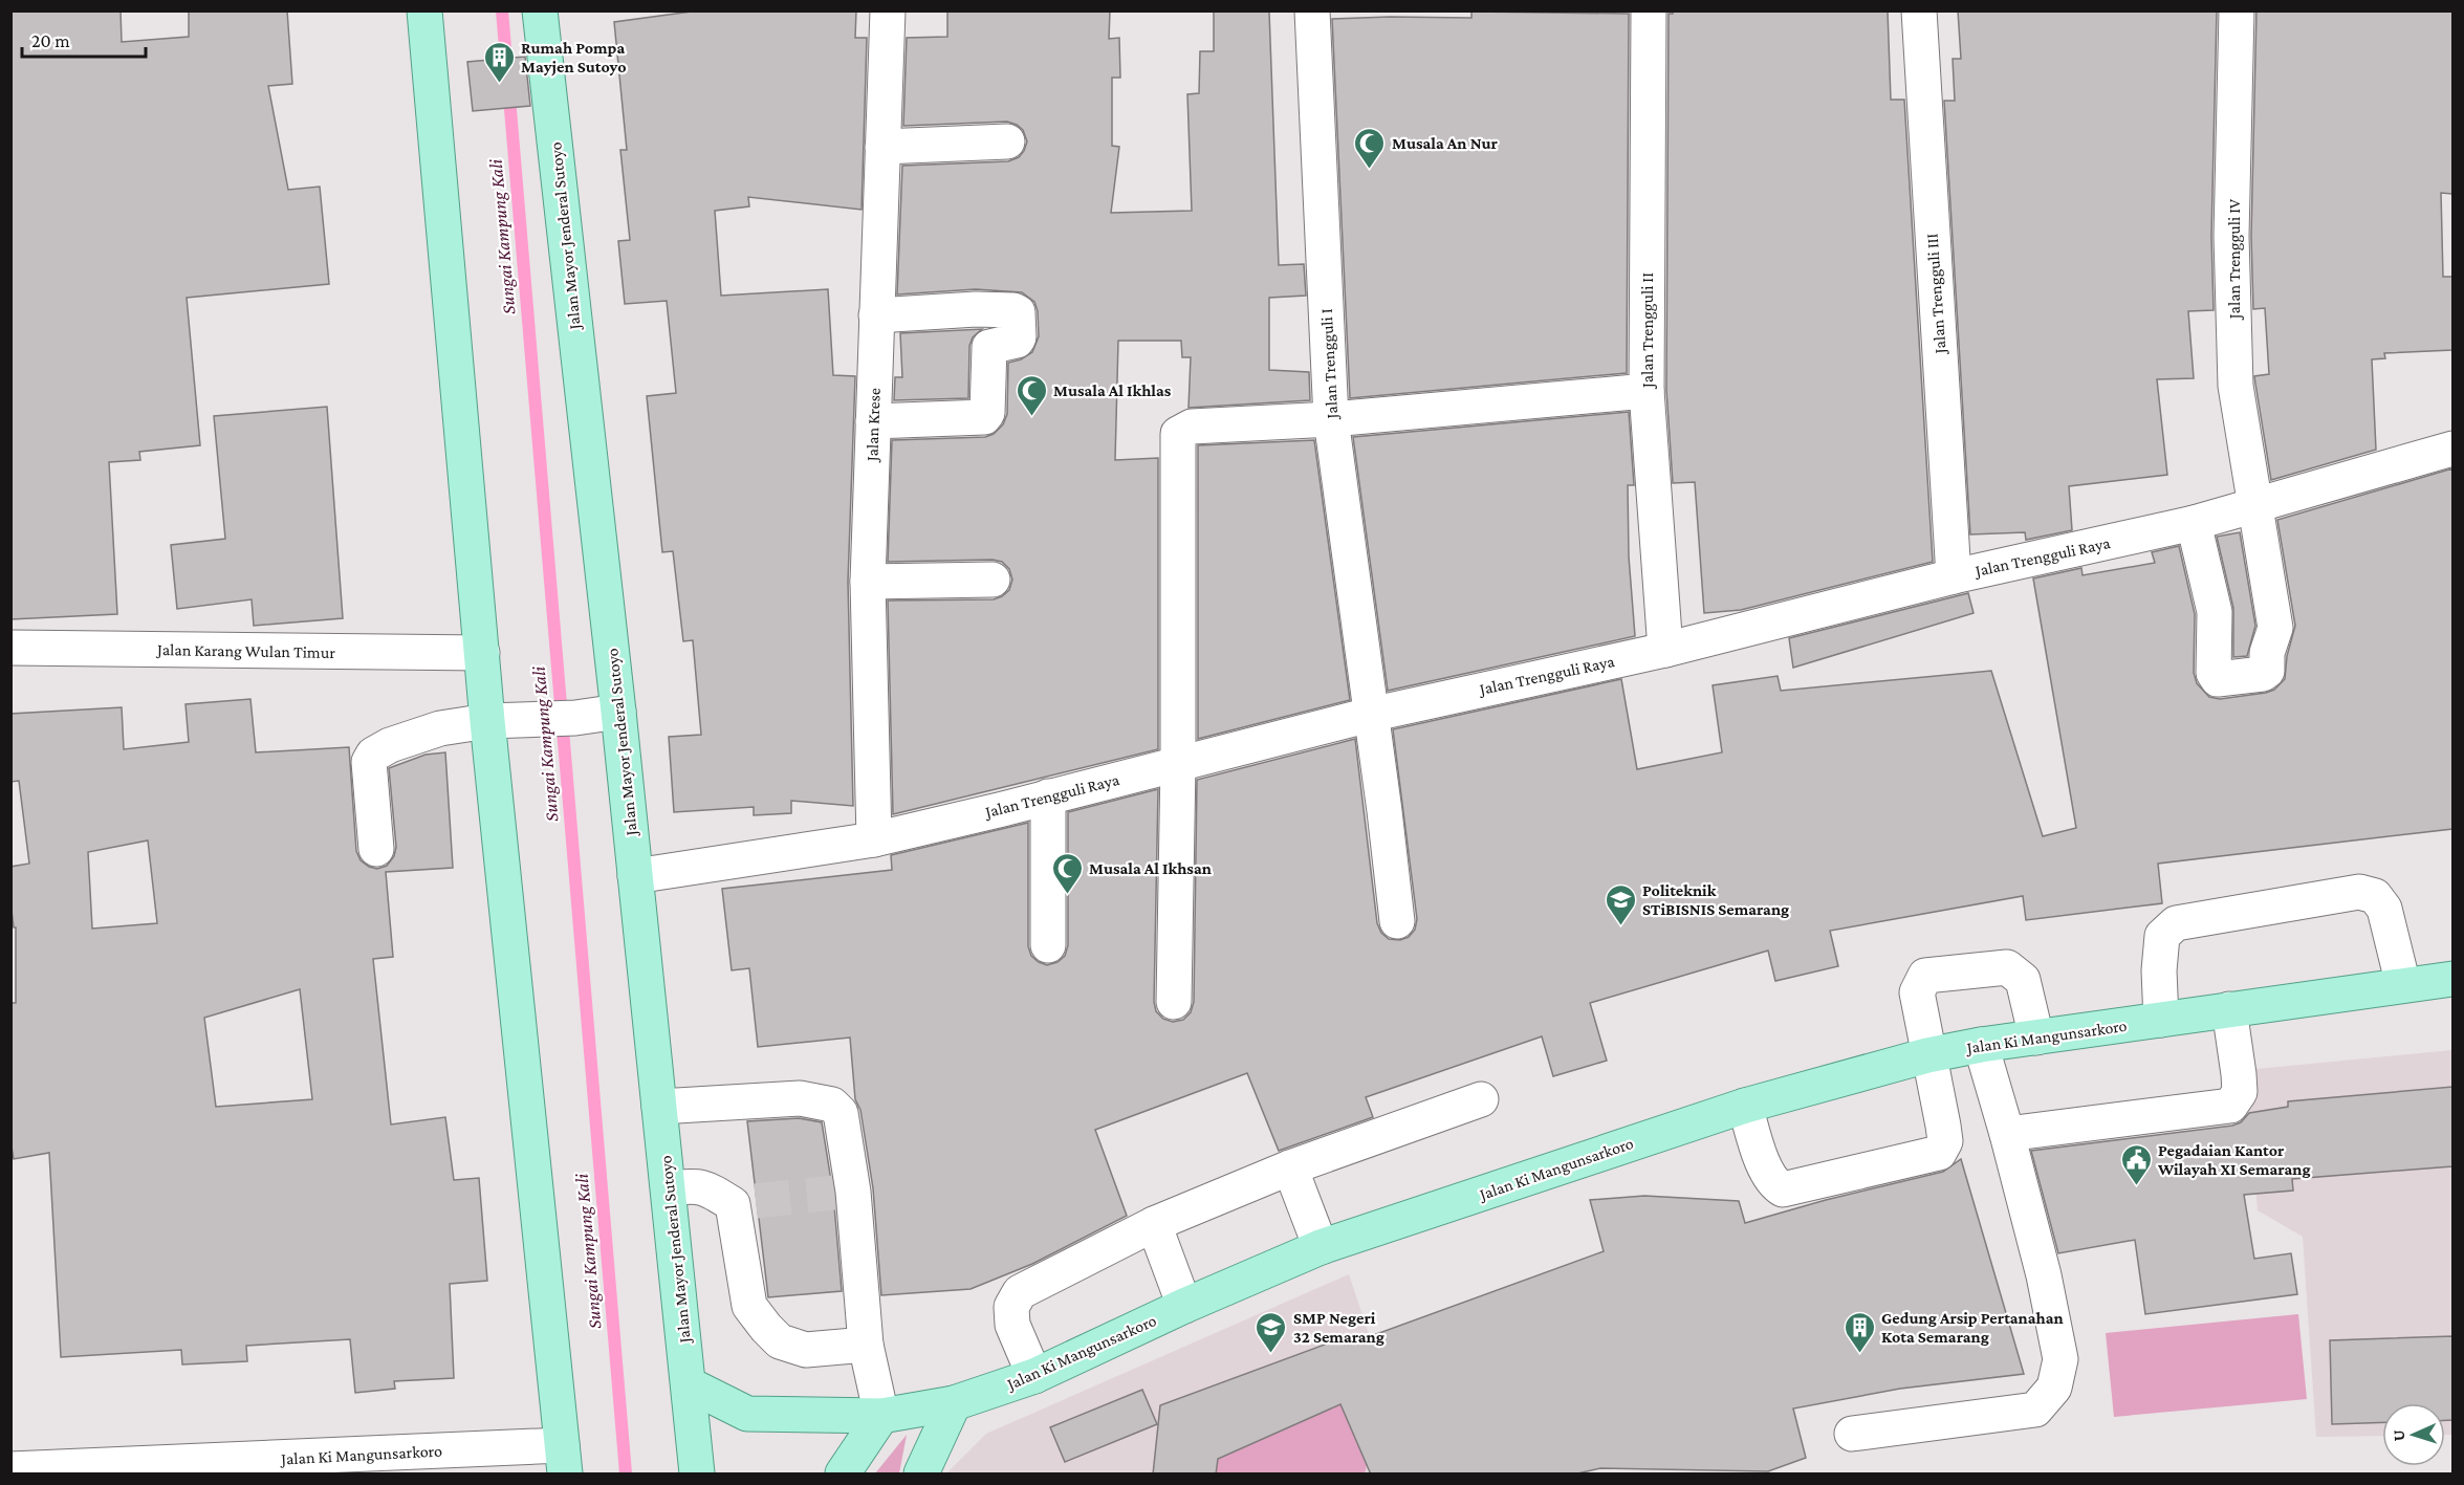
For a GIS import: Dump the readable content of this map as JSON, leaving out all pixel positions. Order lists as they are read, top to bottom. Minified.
{"streets":{"main road":["Jalan Mayor Jenderal Sutoyo","Jalan Ki Mangunsarkoro"],"street":["Jalan Trengguli IV","Jalan Trengguli III","Jalan Trengguli II","Jalan Trengguli I","Jalan Krese","Jalan Trengguli Raya","Jalan Karang Wulan Timur"]},"crossings":[["Jalan Mayor Jenderal Sutoyo","Jalan Trengguli Raya"],["Jalan Mayor Jenderal Sutoyo","Jalan Ki Mangunsarkoro"],["Jalan Trengguli IV","Jalan Trengguli Raya"],["Jalan Trengguli III","Jalan Trengguli Raya"],["Jalan Trengguli II","Jalan Trengguli Raya"],["Jalan Trengguli I","Jalan Trengguli Raya"],["Jalan Krese","Jalan Trengguli Raya"]],"water":["Sungai Kampung Kali"],"places":{"building":["Rumah Pompa Mayjen Sutoyo","Gedung Arsip Pertanahan Kota Semarang"],"mosque":["Musala An Nur","Musala Al Ikhlas","Musala Al Ikhsan"],"school or university":["Politeknik STiBISNIS Semarang","SMP Negeri 32 Semarang"],"public building":["Pegadaian Kantor Wilayah XI Semarang"]},"scale_bar":"20 m","north":"left"}
